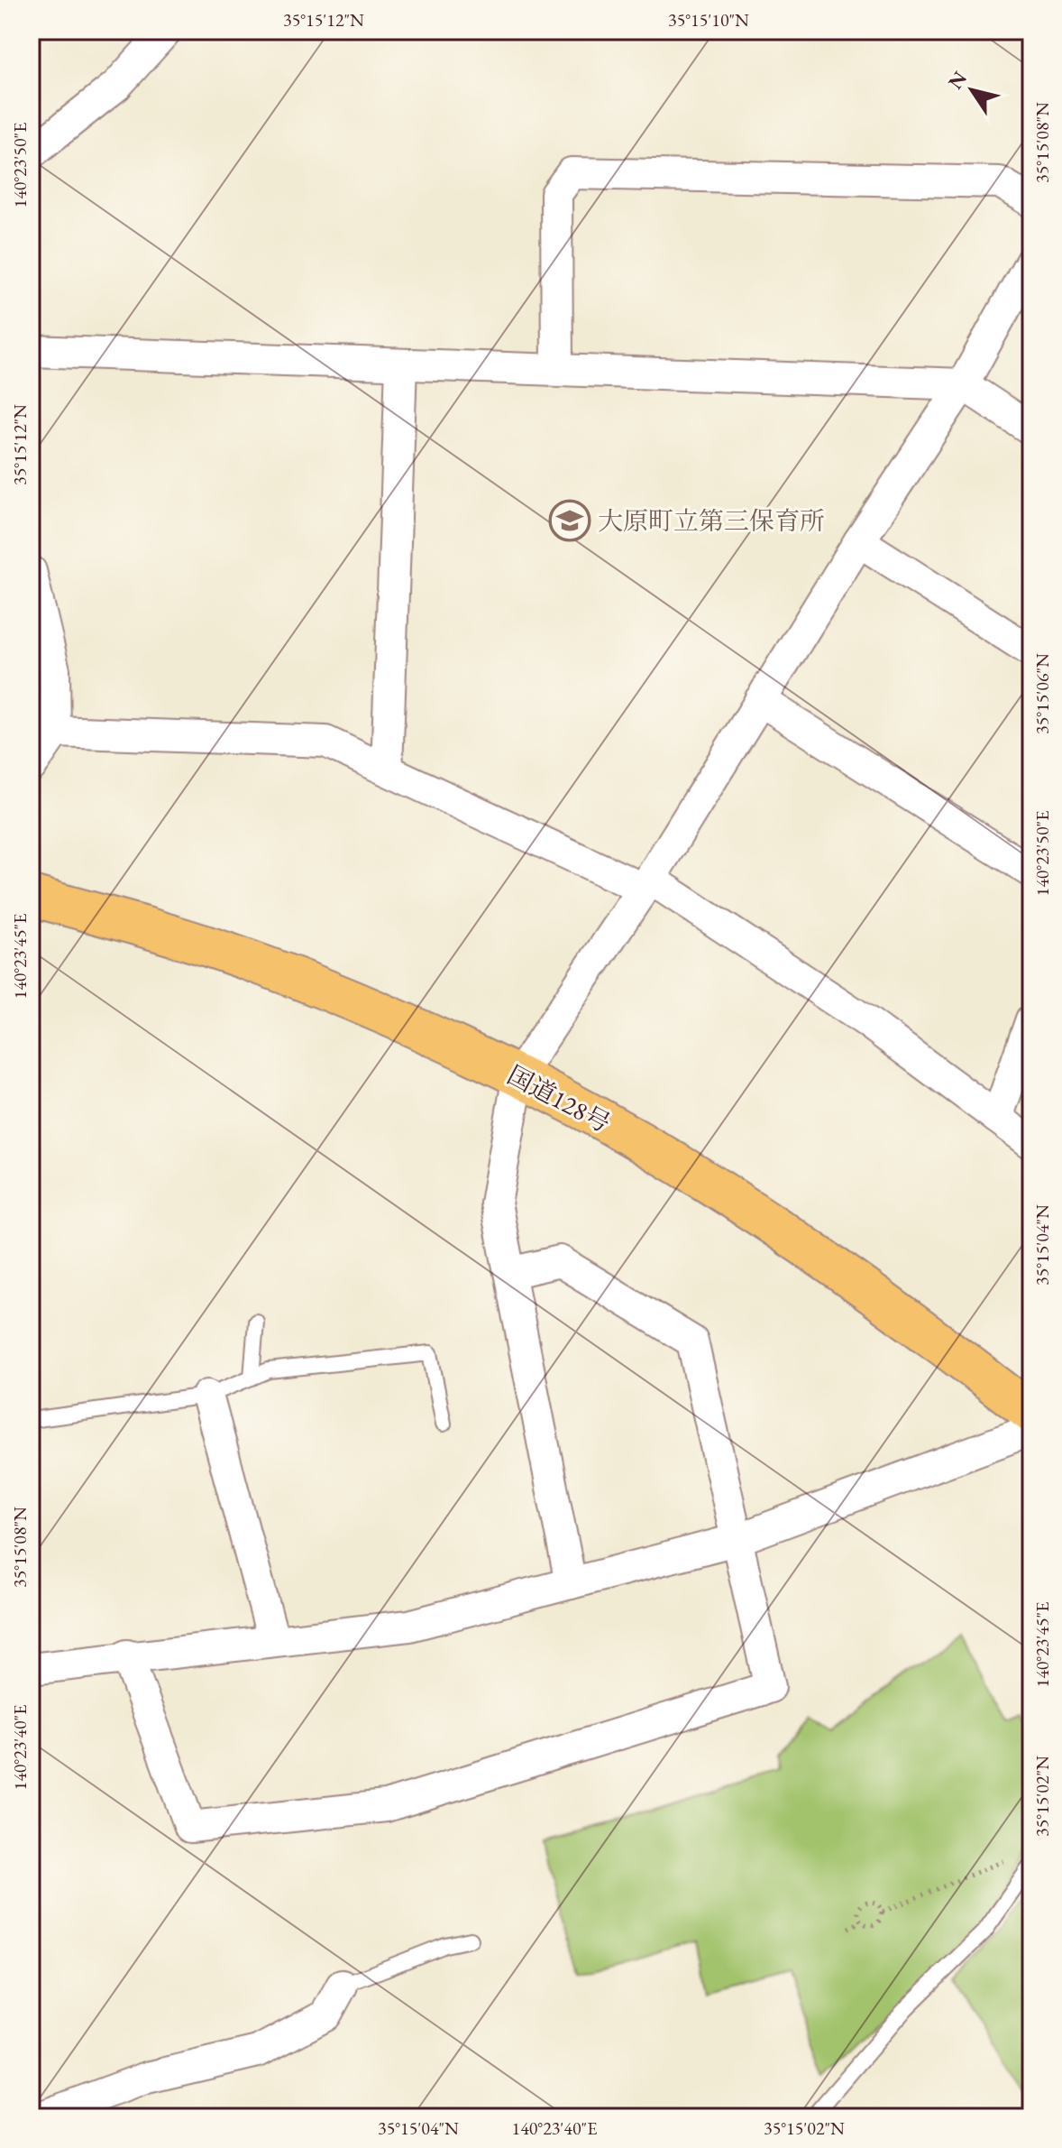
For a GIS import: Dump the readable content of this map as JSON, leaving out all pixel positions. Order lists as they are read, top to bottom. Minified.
{"streets":{"highway":["国道128号"]},"places":{"school or university":["大原町立第三保育所"]},"north":"top left","coordinates":["35°15'12\"N","35°15'10\"N","35°15'08\"N","140°23'50\"E","35°15'06\"N","140°23'45\"E","35°15'04\"N","140°23'40\"E","35°15'02\"N"]}
